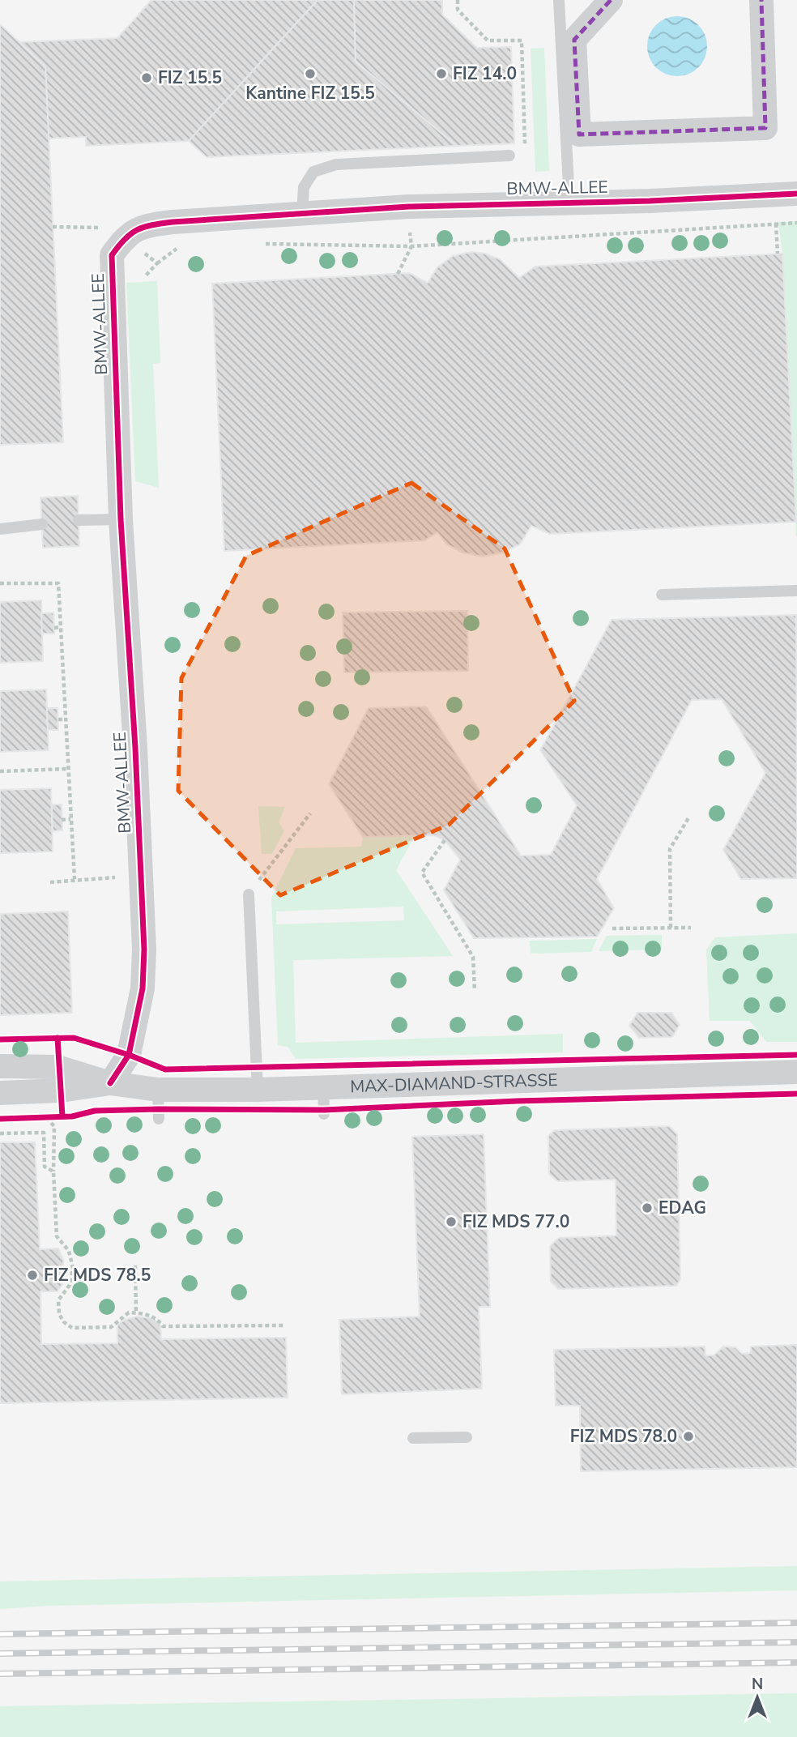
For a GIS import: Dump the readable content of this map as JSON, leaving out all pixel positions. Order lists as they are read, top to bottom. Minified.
{"streets":{"street":["BMW-ALLEE","MAX-DIAMAND-STRASSE"]},"crossings":[["BMW-ALLEE","MAX-DIAMAND-STRASSE"]],"places":["Kantine FIZ 15.5","FIZ 14.0","FIZ 15.5","EDAG","FIZ MDS 77.0","FIZ MDS 78.5","FIZ MDS 78.0"],"north":"top"}
